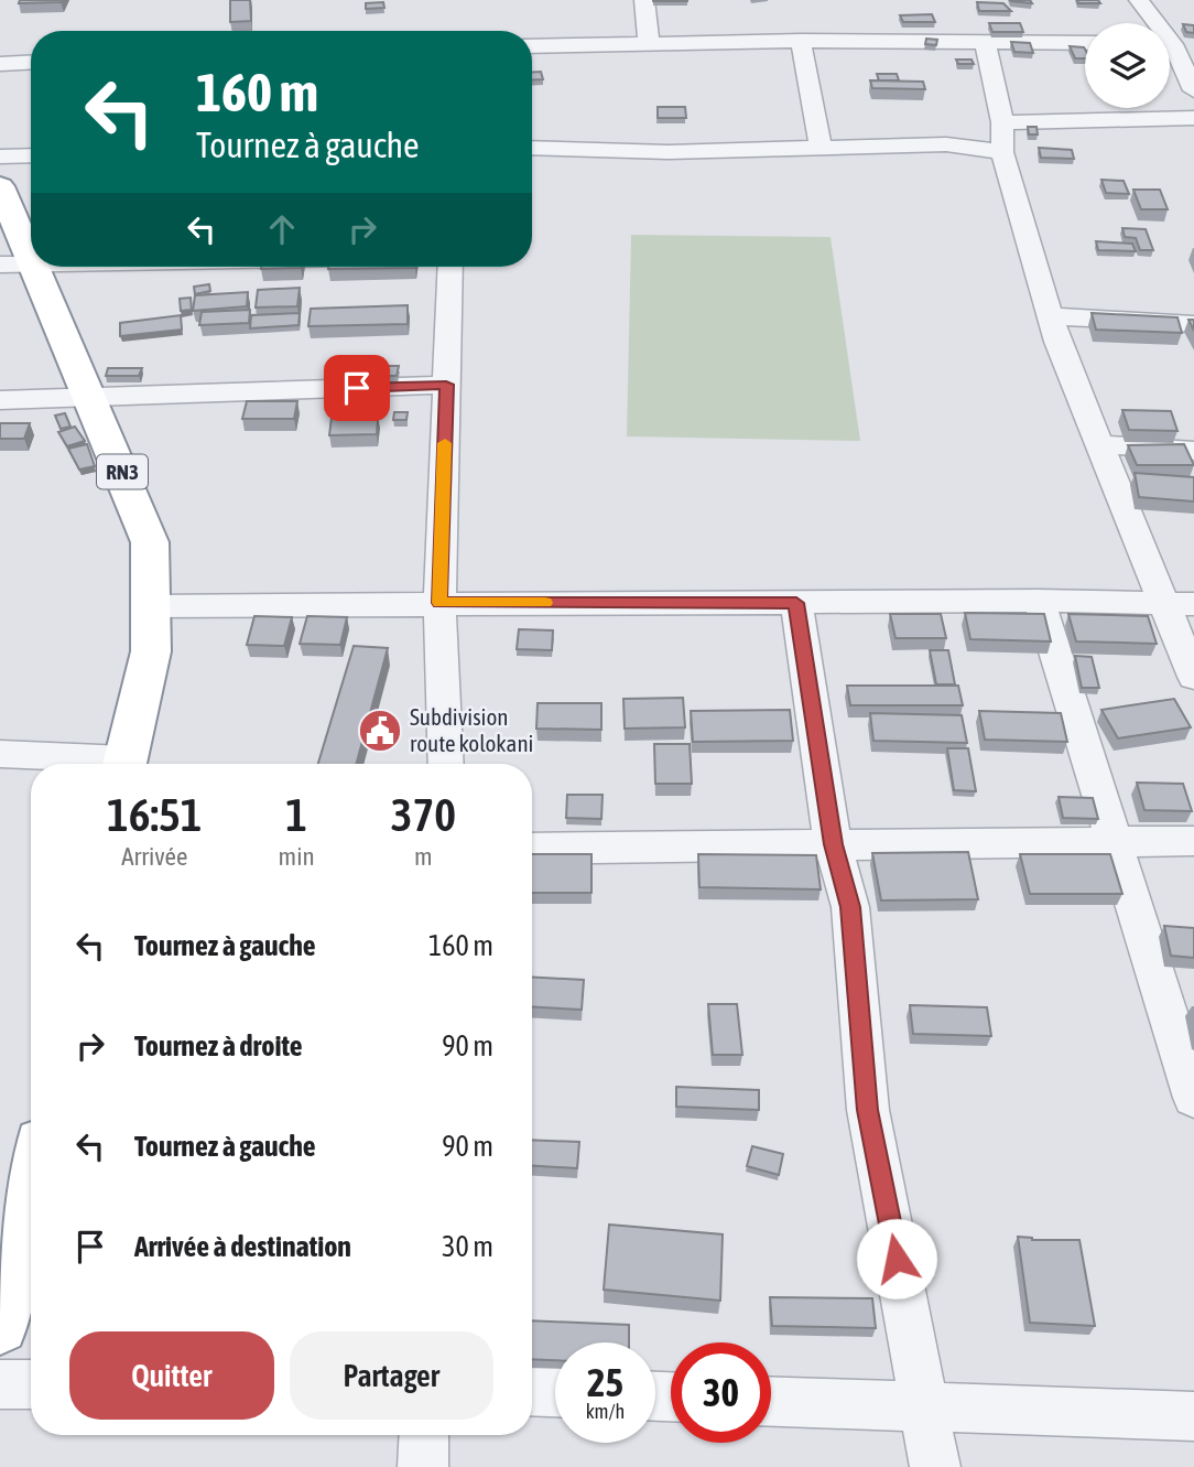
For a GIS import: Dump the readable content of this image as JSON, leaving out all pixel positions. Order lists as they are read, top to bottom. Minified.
{"streets":{"highway":["RN3"]},"places":{"public building":["Subdivision route kolokani"]},"page":{"turn":["160 m","Tournez à gauche"],"eta":["16:51","Arrivée","1","min","370","m"],"list":[{"name":"Tournez à gauche","value":"160 m"},{"name":"Tournez à droite","value":"90 m"},{"name":"Tournez à gauche","value":"90 m"},{"name":"Arrivée à destination","value":"30 m"}],"buttons":["Quitter","Partager"],"speed":"25 km/h","limit":"30"}}
